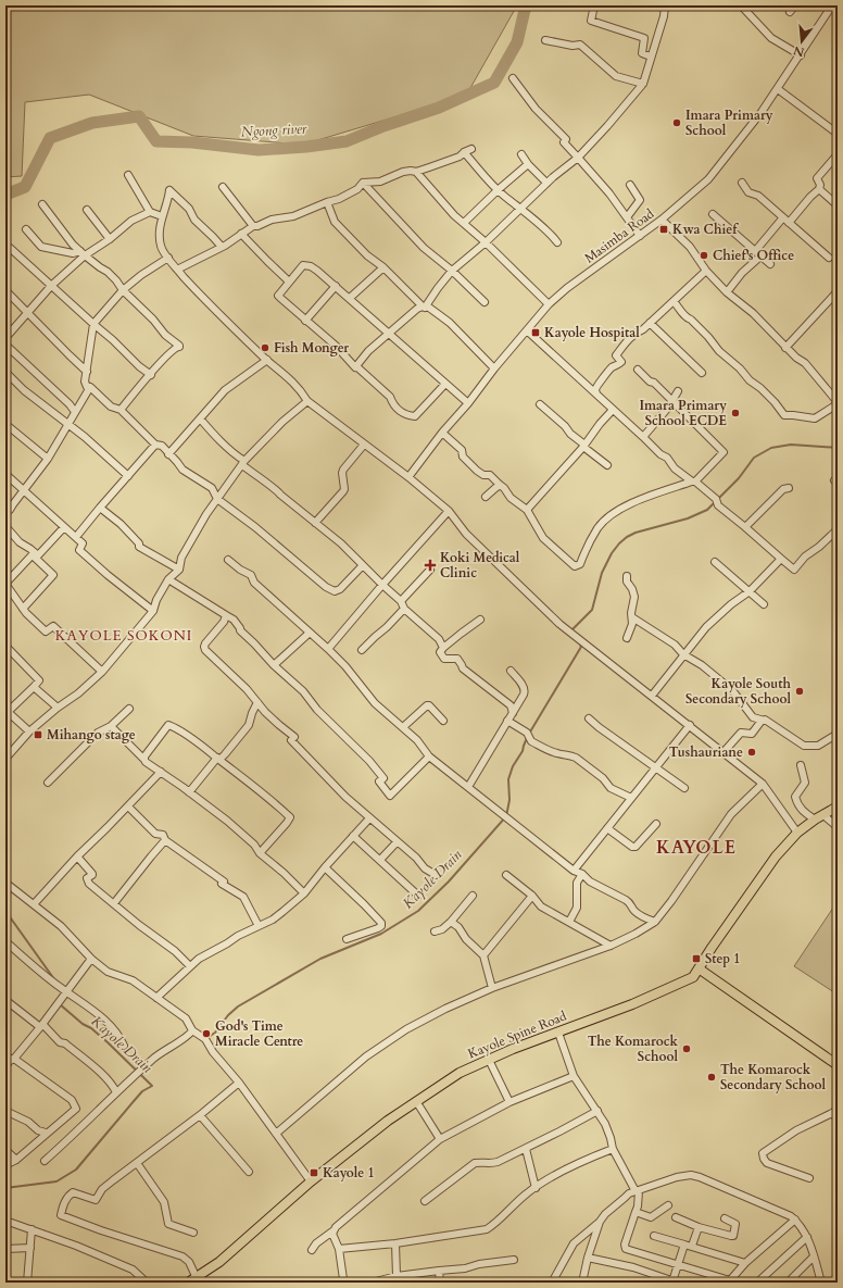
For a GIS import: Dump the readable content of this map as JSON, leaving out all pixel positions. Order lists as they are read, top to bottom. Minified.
{"streets":{"main road":["Kayole Spine Road"],"street":["Masimba Road"]},"districts":["KAYOLE SOKONI","KAYOLE"],"water":["Ngong river","Kayole Drain"],"places":{"other":["Imara Primary School","Chief's Office","Fish Monger","Imara Primary School ECDE","Kayole South Secondary School","Tushauriane","God's Time Miracle Centre","The Komarock School","The Komarock Secondary School"],"transit":["Kwa Chief","Kayole Hospital","Mihango stage","Step 1","Kayole 1"],"health":["Koki Medical Clinic"]},"north":"bottom"}
